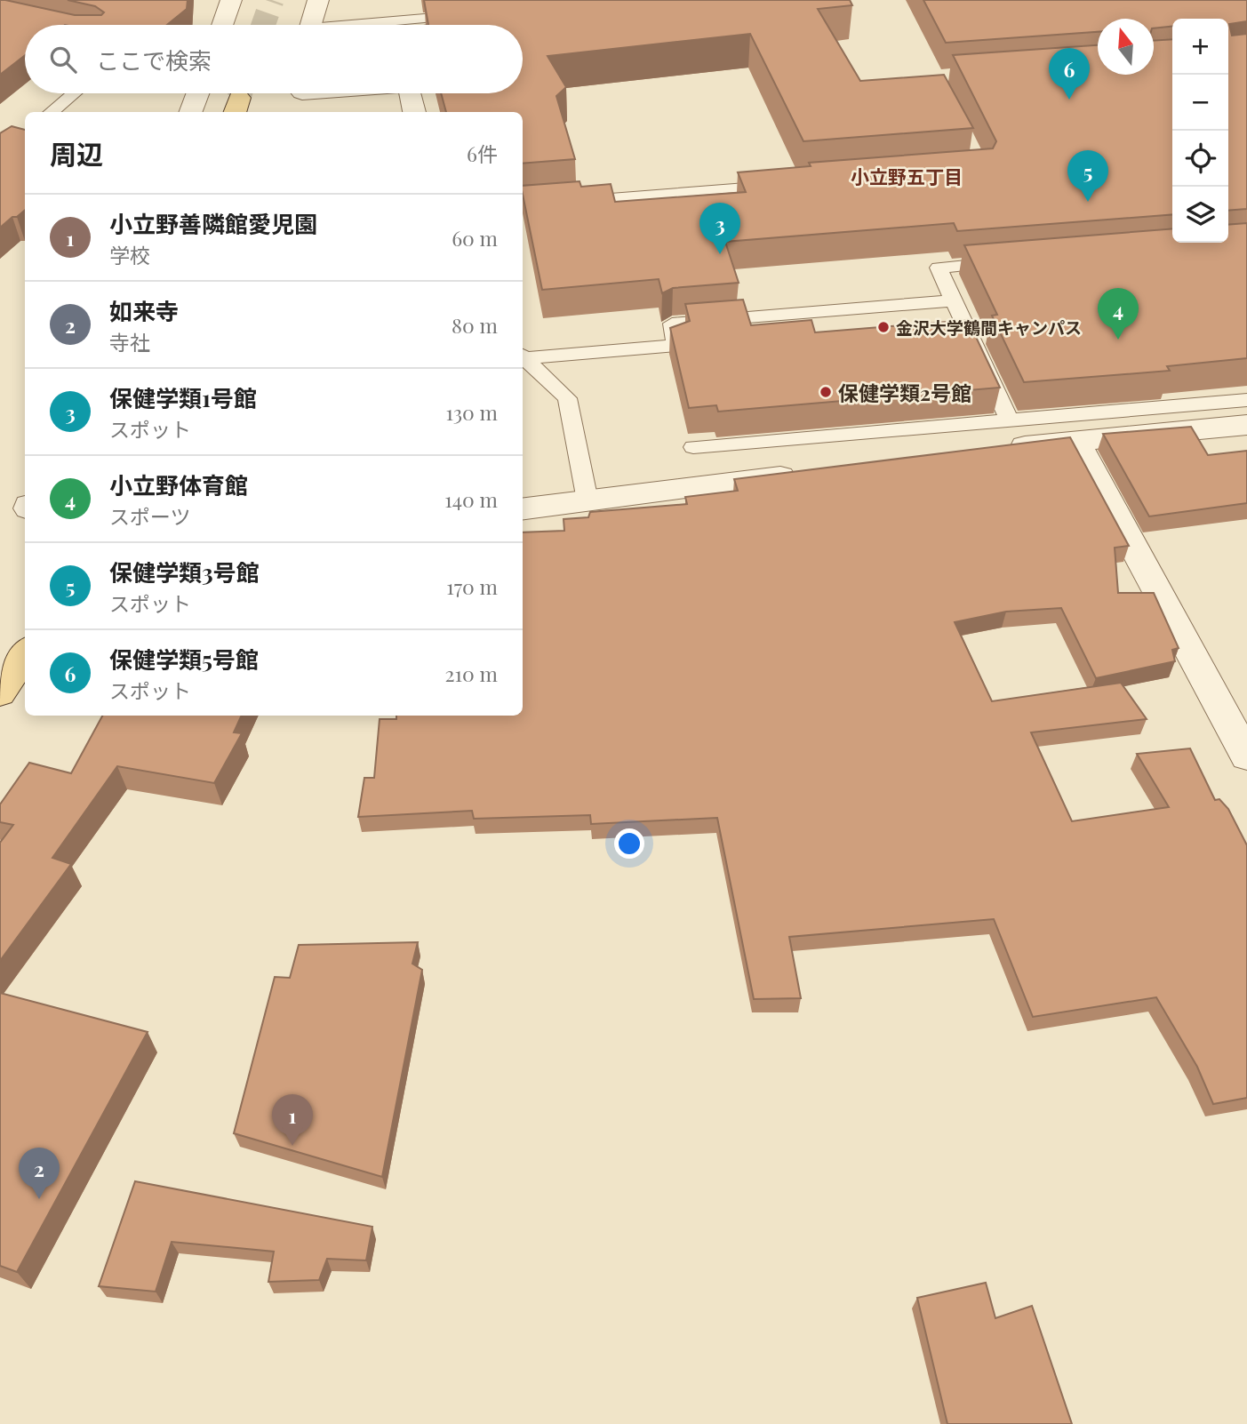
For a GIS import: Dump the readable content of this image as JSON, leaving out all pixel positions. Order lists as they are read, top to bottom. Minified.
{"districts":["小立野五丁目"],"places":["金沢大学鶴間キャンパス","保健学類2号館"],"north":"top","page":{"map_buttons":["+","−"],"search":"ここで検索","pins":["6","5","3","4","1","2"],"heading":["周辺","6件"],"list":[{"mark":"1","name":"小立野善隣館愛児園","note":"学校","value":"60 m"},{"mark":"2","name":"如来寺","note":"寺社","value":"80 m"},{"mark":"3","name":"保健学類1号館","note":"スポット","value":"130 m"},{"mark":"4","name":"小立野体育館","note":"スポーツ","value":"140 m"},{"mark":"5","name":"保健学類3号館","note":"スポット","value":"170 m"},{"mark":"6","name":"保健学類5号館","note":"スポット","value":"210 m"}]}}
